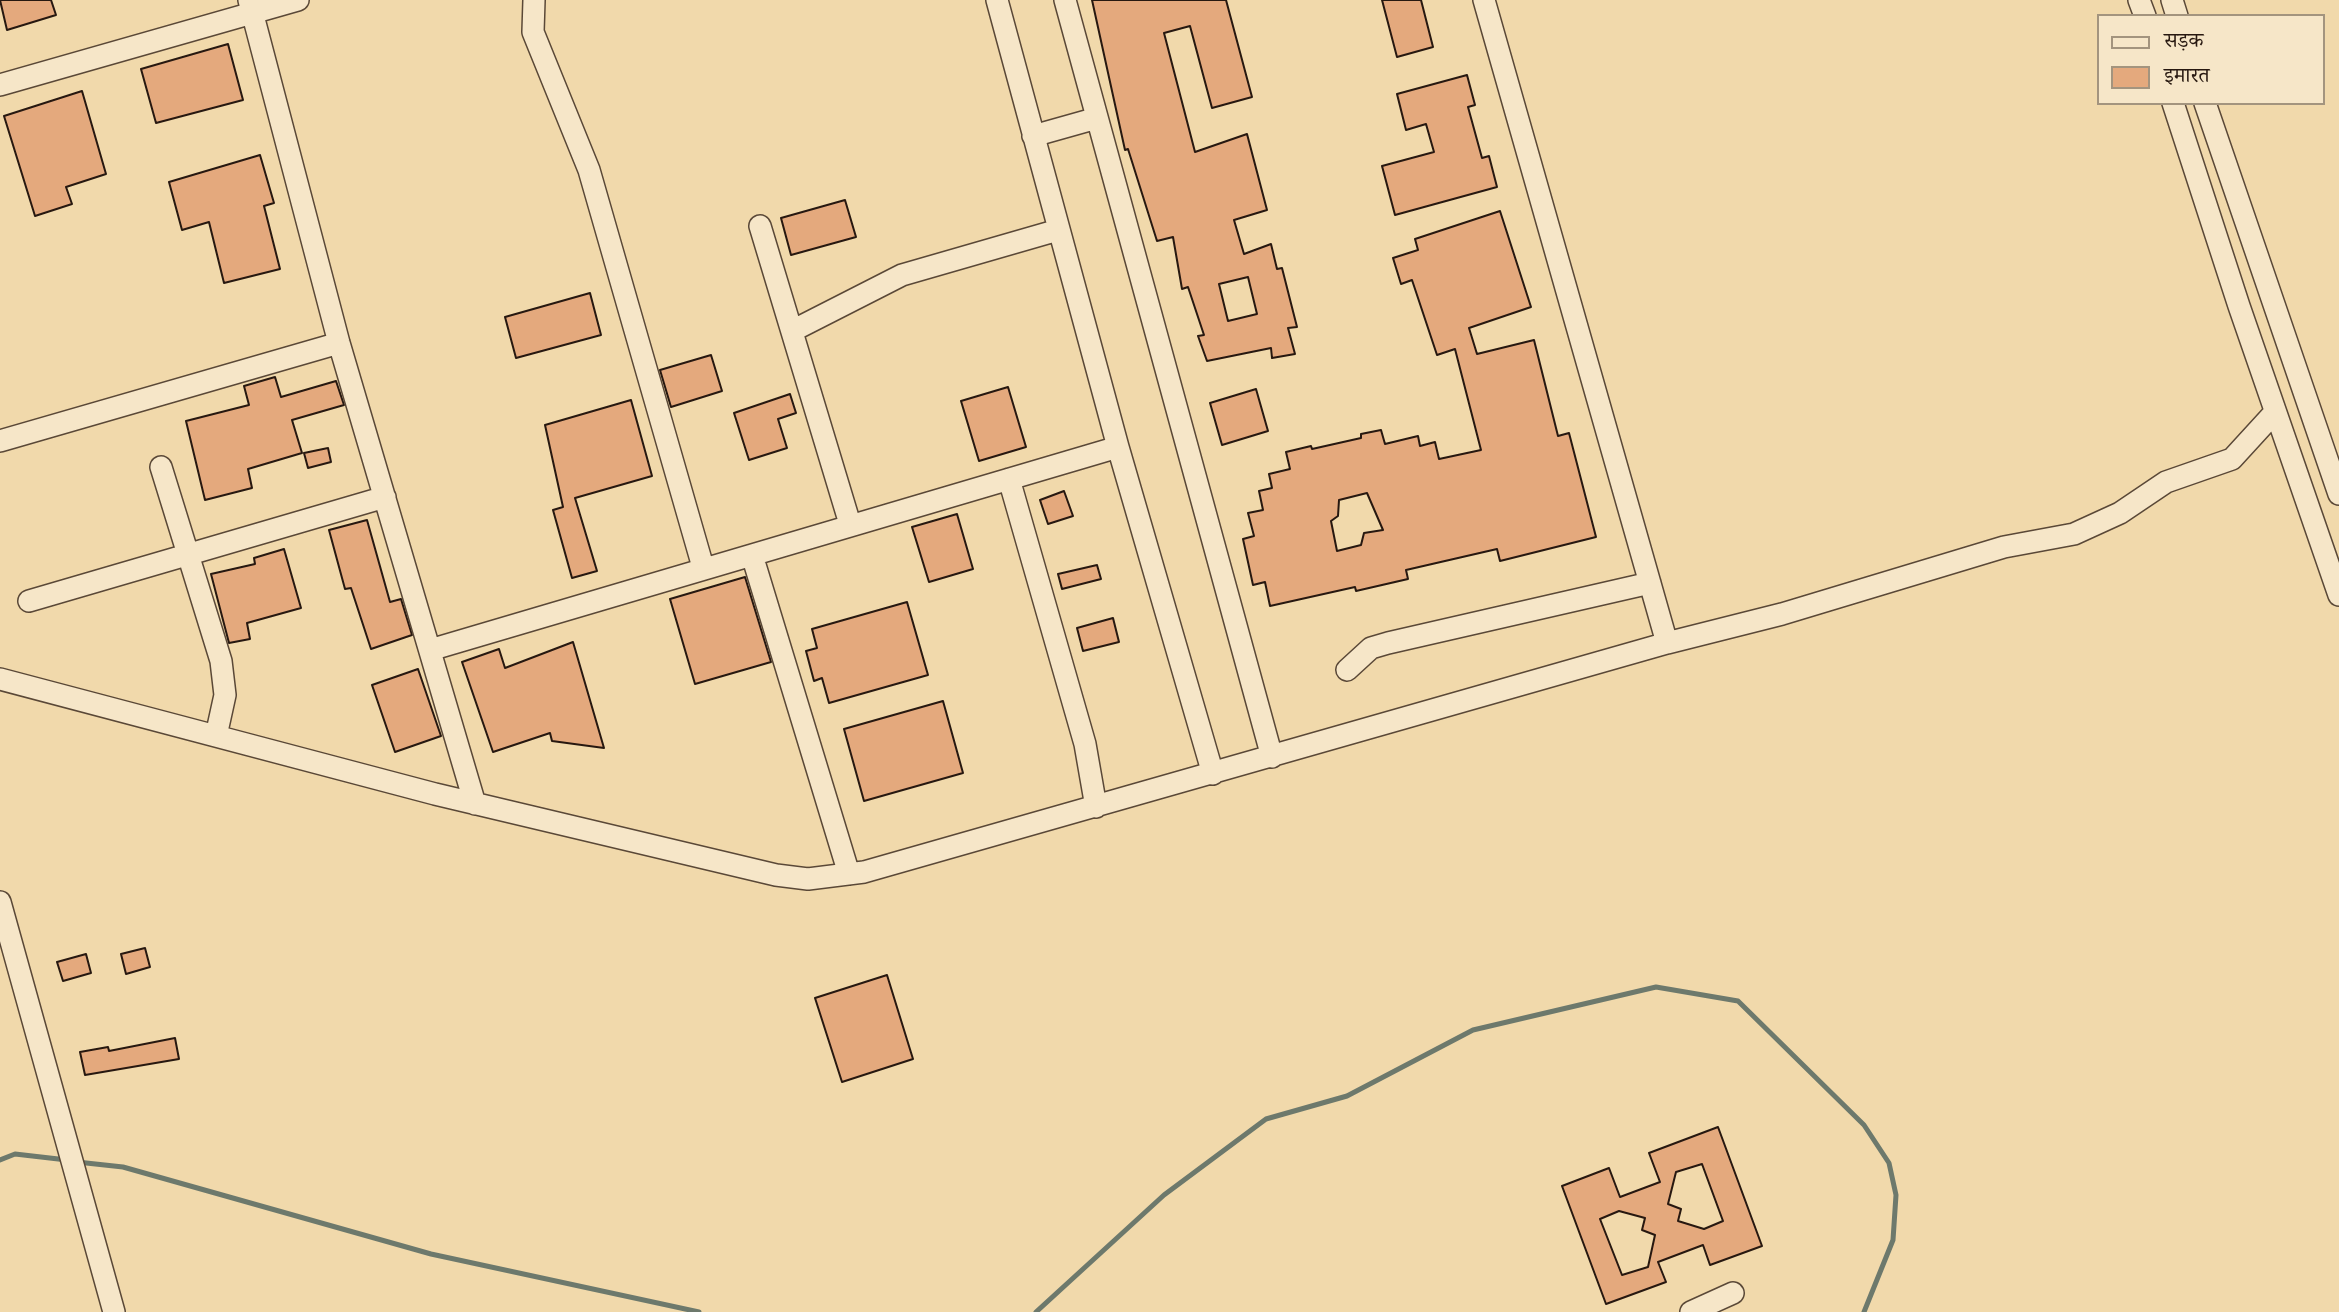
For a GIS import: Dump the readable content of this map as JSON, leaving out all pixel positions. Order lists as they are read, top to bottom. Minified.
{"legend":["सड़क","इमारत"]}
